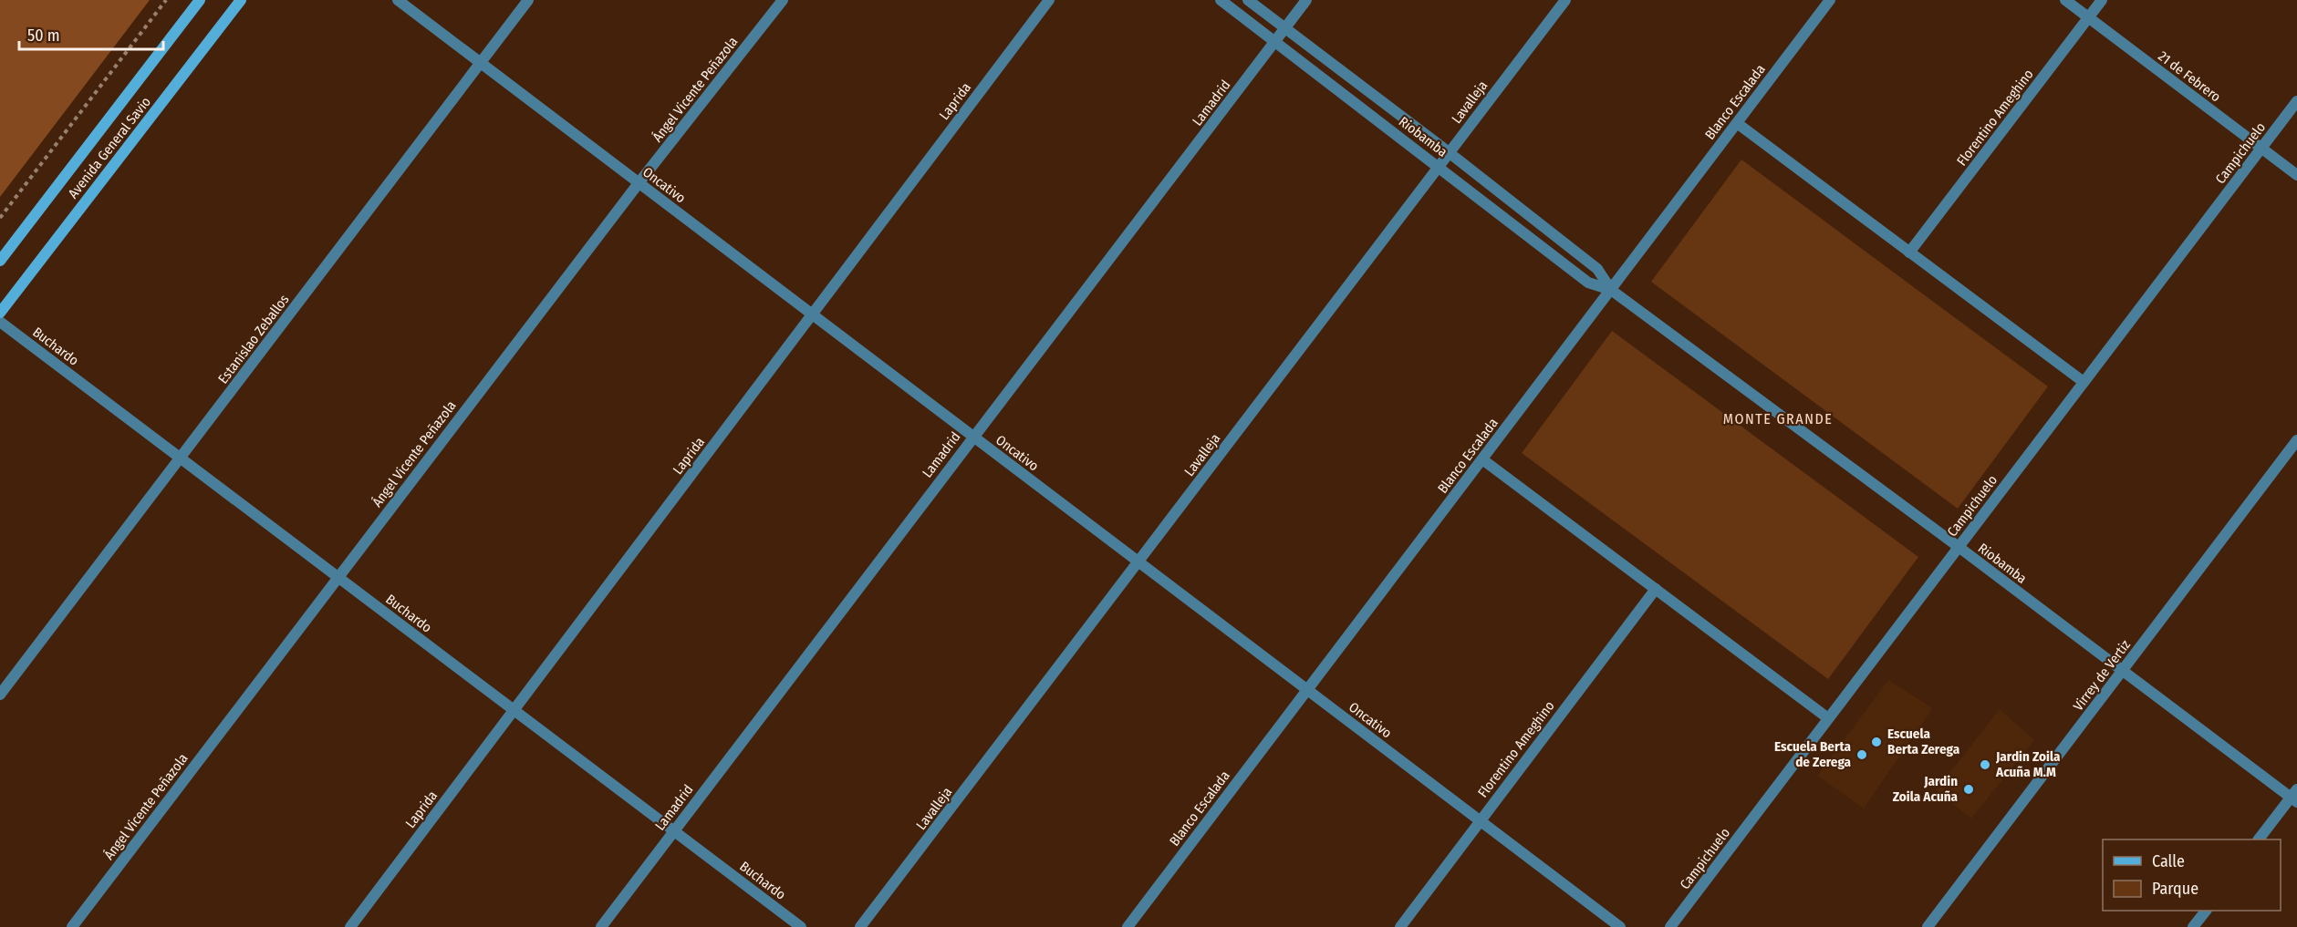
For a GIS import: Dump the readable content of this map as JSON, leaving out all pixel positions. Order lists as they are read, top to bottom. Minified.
{"streets":{"main road":["Avenida General Savio"],"street":["21 de Febrero","Ángel Vicente Peñazola","Laprida","Lavalleja","Blanco Escalada","Lamadrid","Florentino Ameghino","Riobamba","Campichuelo","Oncativo","Estanislao Zeballos","Buchardo","Virrey de Vertiz"]},"crossings":[["21 de Febrero","Florentino Ameghino"],["21 de Febrero","Campichuelo"],["Ángel Vicente Peñazola","Oncativo"],["Ángel Vicente Peñazola","Buchardo"],["Laprida","Oncativo"],["Laprida","Buchardo"],["Lavalleja","Riobamba"],["Lavalleja","Oncativo"],["Blanco Escalada","Riobamba"],["Blanco Escalada","Oncativo"],["Lamadrid","Riobamba"],["Lamadrid","Oncativo"],["Lamadrid","Buchardo"],["Florentino Ameghino","Oncativo"],["Riobamba","Campichuelo"],["Riobamba","Virrey de Vertiz"],["Oncativo","Estanislao Zeballos"],["Estanislao Zeballos","Buchardo"]],"districts":["MONTE GRANDE"],"places":["Escuela Berta Zerega","Escuela Berta de Zerega","Jardin Zoila Acuña M.M","Jardin Zoila Acuña"],"legend":["Calle","Parque"],"scale_bar":"50 m"}
